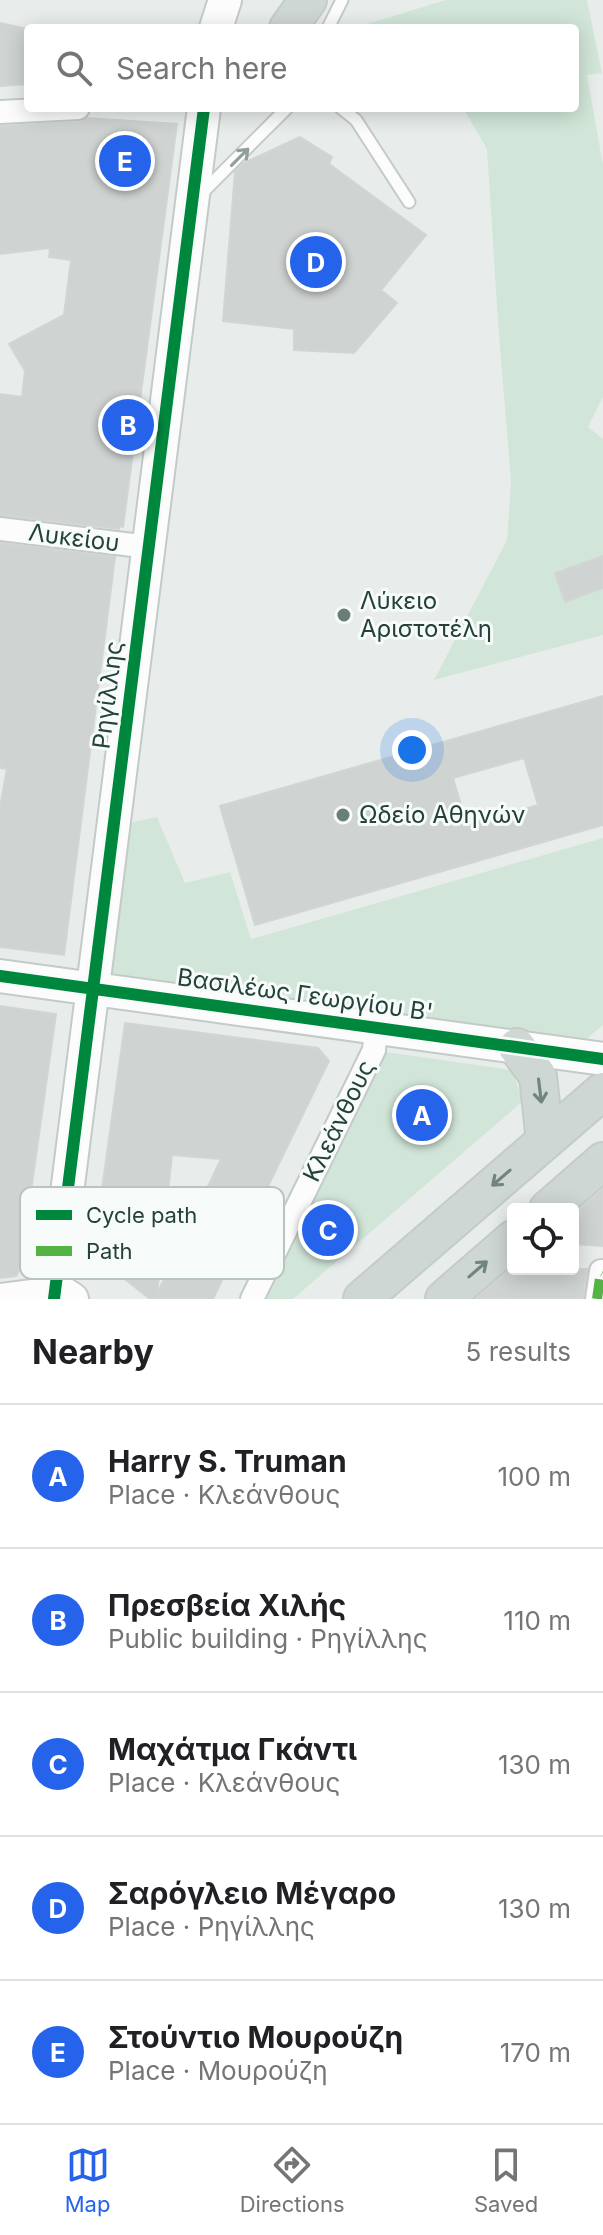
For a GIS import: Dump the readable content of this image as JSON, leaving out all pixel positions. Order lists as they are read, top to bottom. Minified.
{"streets":{"street":["Λυκείου","Ρηγίλλης","Βασιλέως Γεωργίου Β'","Κλεάνθους"]},"crossings":[["Λυκείου","Ρηγίλλης"],["Ρηγίλλης","Βασιλέως Γεωργίου Β'"],["Βασιλέως Γεωργίου Β'","Κλεάνθους"]],"places":["Λύκειο Αριστοτέλη","Ωδείο Αθηνών"],"legend":["Cycle path","Path"],"page":{"search":"Search here","pins":["E","D","B","A","C"],"heading":["Nearby","5 results"],"list":[{"mark":"A","name":"Harry S. Truman","note":"Place · Κλεάνθους","value":"100 m"},{"mark":"B","name":"Πρεσβεία Χιλής","note":"Public building · Ρηγίλλης","value":"110 m"},{"mark":"C","name":"Μαχάτμα Γκάντι","note":"Place · Κλεάνθους","value":"130 m"},{"mark":"D","name":"Σαρόγλειο Μέγαρο","note":"Place · Ρηγίλλης","value":"130 m"},{"mark":"E","name":"Στούντιο Μουρούζη","note":"Place · Μουρούζη","value":"170 m"}],"nav":["Map","Directions","Saved"]}}
